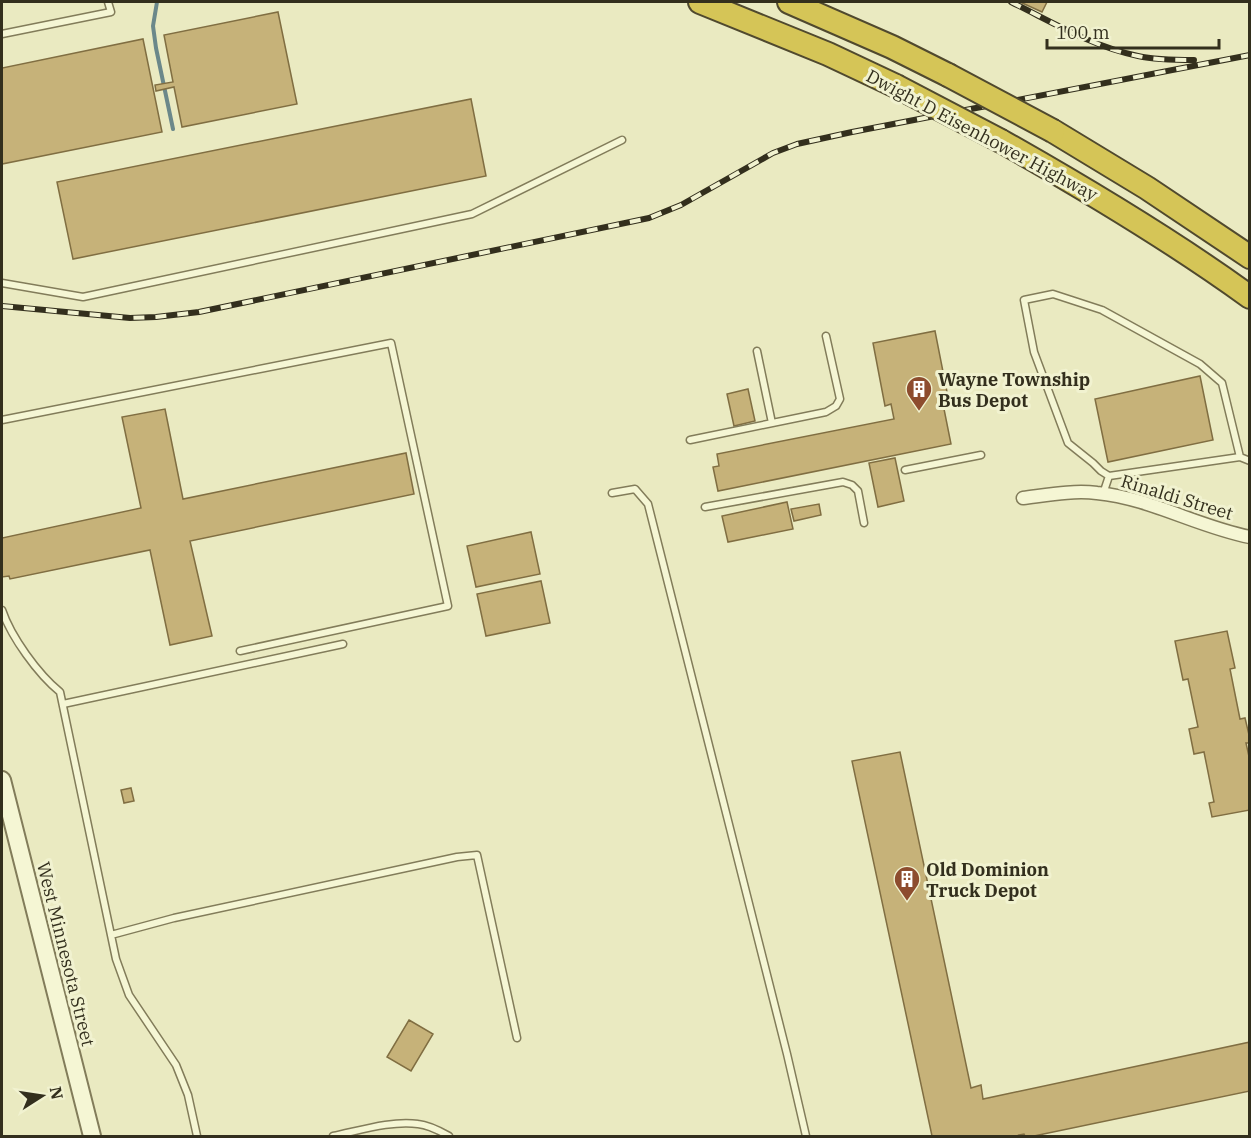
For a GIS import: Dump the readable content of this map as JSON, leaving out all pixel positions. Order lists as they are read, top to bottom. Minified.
{"streets":{"highway":["Dwight D Eisenhower Highway"],"street":["Rinaldi Street","West Minnesota Street"]},"places":{"building":["Wayne Township Bus Depot","Old Dominion Truck Depot"]},"scale_bar":"100 m","north":"right"}
